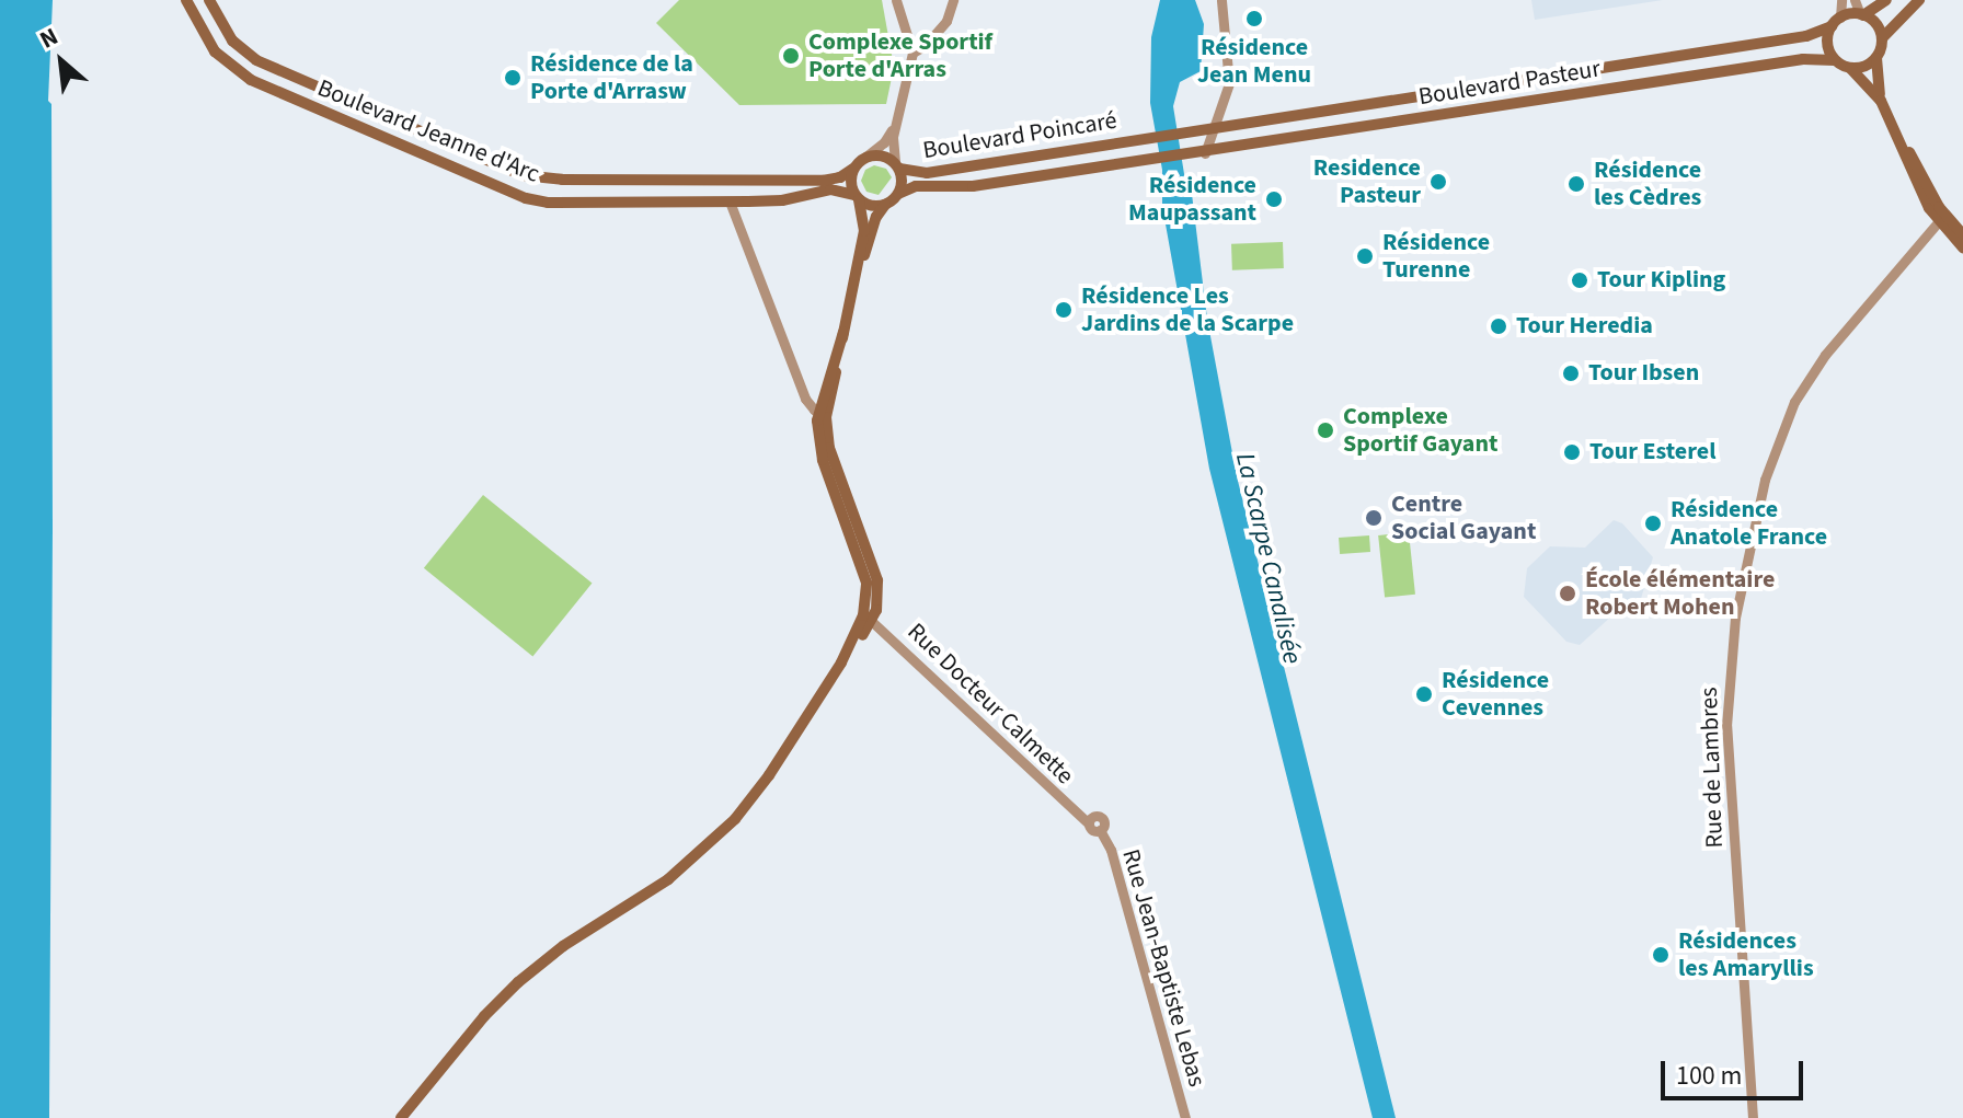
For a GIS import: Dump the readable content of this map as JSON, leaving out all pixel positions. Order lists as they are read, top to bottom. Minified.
{"streets":{"main road":["Boulevard Pasteur","Boulevard Jeanne d'Arc","Boulevard Poincaré"],"street":["Rue Docteur Calmette","Rue de Lambres","Rue Jean-Baptiste Lebas"]},"crossings":[["Boulevard Pasteur","Boulevard Poincaré"],["Boulevard Jeanne d'Arc","Boulevard Poincaré"],["Rue Docteur Calmette","Rue Jean-Baptiste Lebas"]],"water":["La Scarpe Canalisée"],"places":["Résidence Jean Menu","Complexe Sportif Porte d'Arras","Résidence de la Porte d'Arrasw","Residence Pasteur","Résidence les Cèdres","Résidence Maupassant","Résidence Turenne","Tour Kipling","Résidence Les Jardins de la Scarpe","Tour Heredia","Tour Ibsen","Complexe Sportif Gayant","Tour Esterel","Centre Social Gayant","Résidence Anatole France","École élémentaire Robert Mohen","Résidence Cevennes","Résidences les Amaryllis"],"scale_bar":"100 m","north":"top left"}
